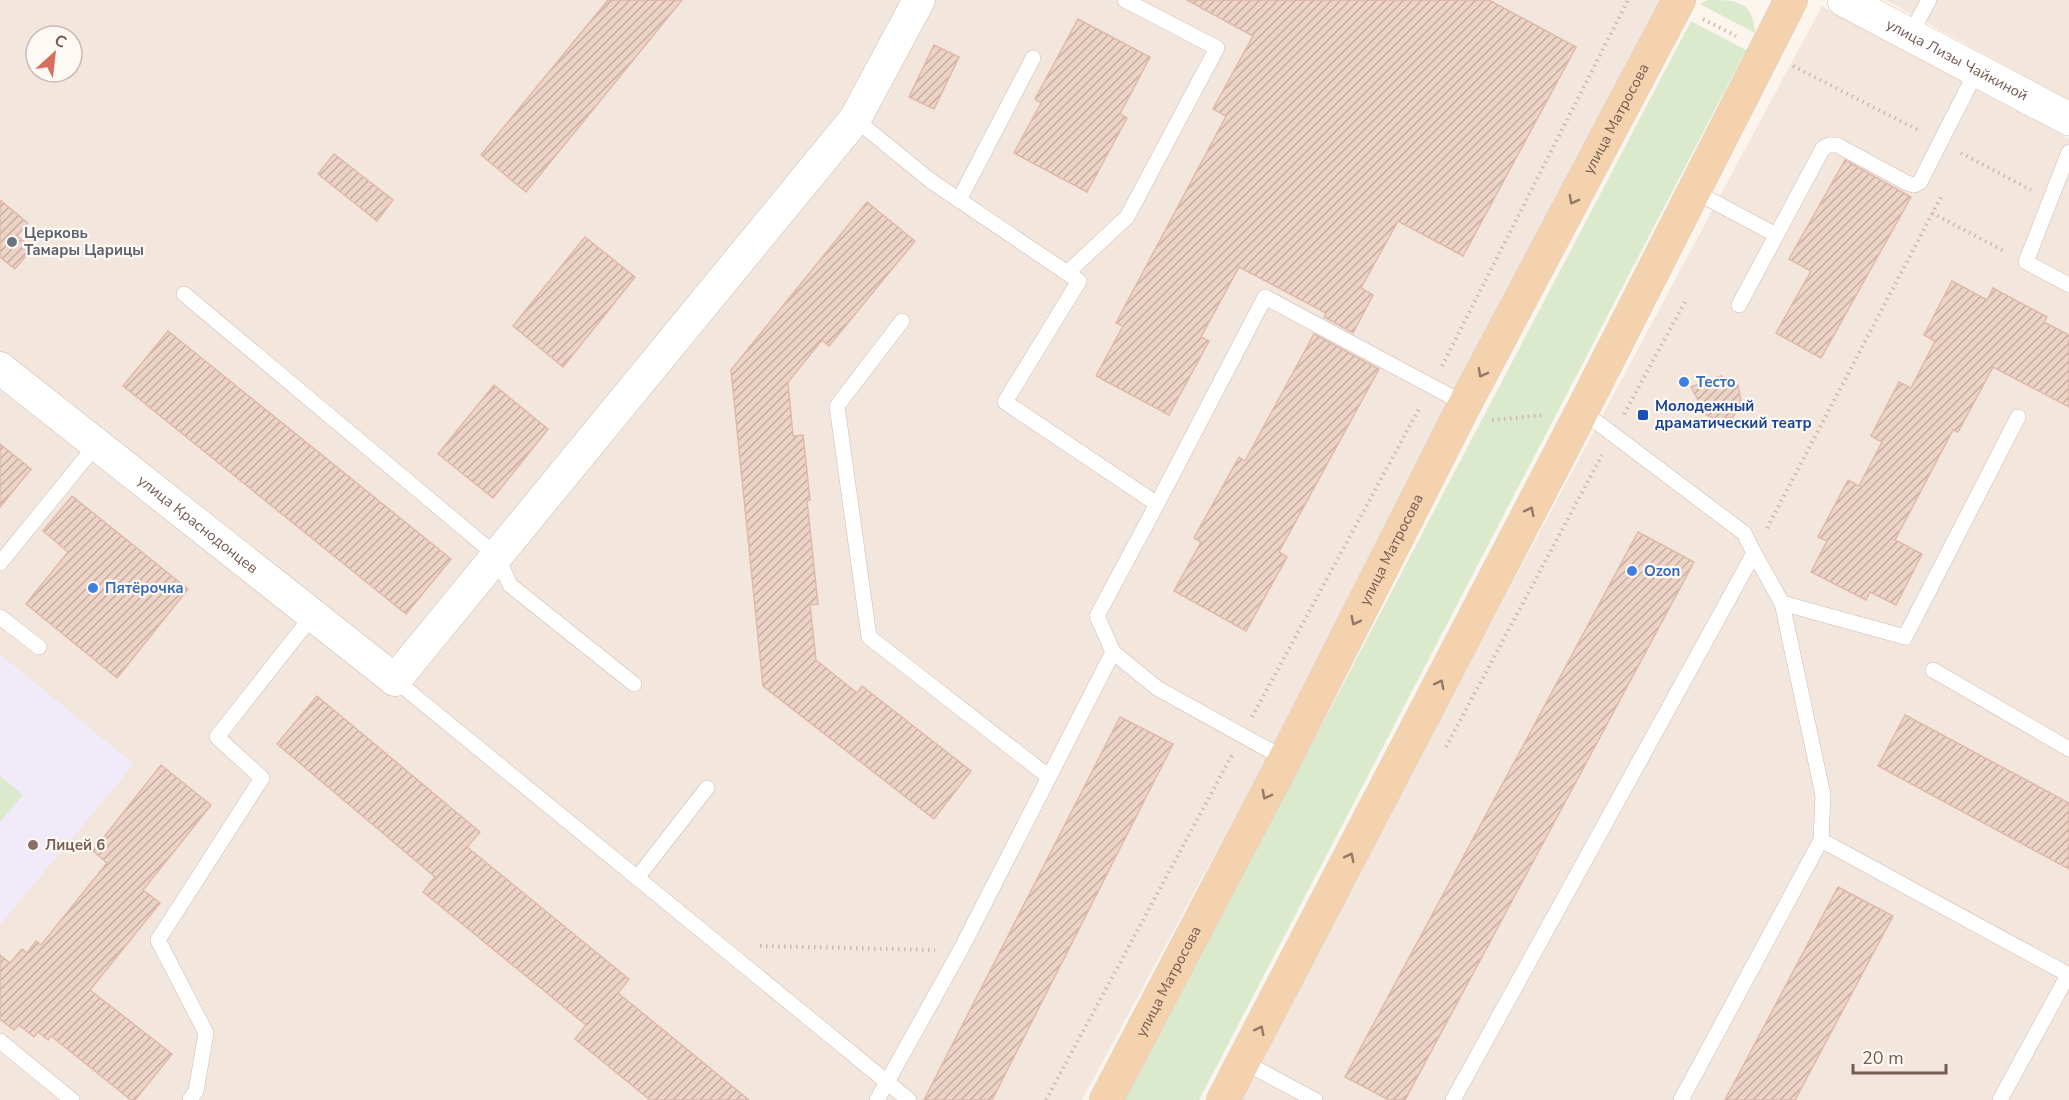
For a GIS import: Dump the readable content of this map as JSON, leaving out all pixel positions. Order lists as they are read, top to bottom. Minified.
{"streets":{"main road":["улица Лизы Чайкиной","улица Матросова"],"street":["улица Краснодонцев"]},"places":{"other":["Церковь Тамары Царицы","Тесто","Ozon","Пятёрочка","Лицей 6"],"transit":["Молодежный драматический театр"]},"scale_bar":"20 m","north":"top right"}
